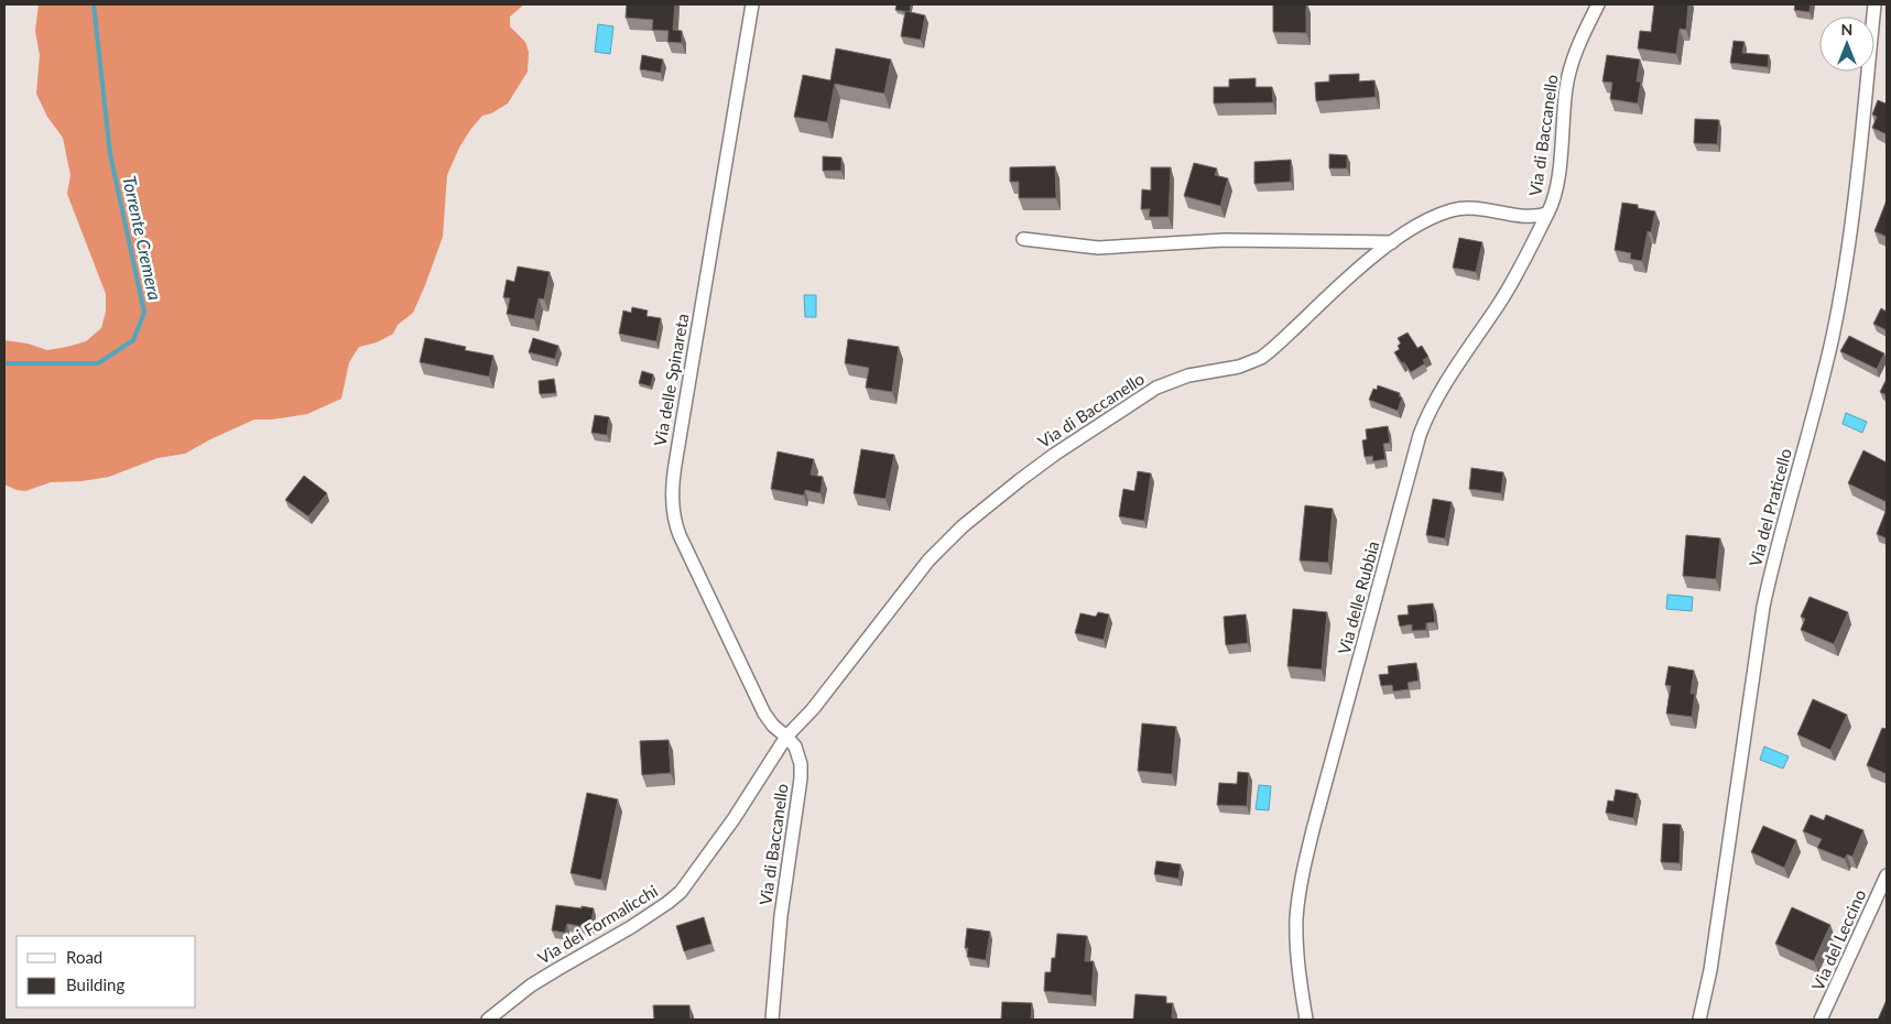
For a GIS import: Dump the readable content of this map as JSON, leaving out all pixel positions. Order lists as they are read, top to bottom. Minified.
{"streets":{"street":["Via di Baccanello","Via delle Spinareta","Via del Praticello","Via delle Rubbia","Via dei Formalicchi","Via del Leccino"]},"crossings":[["Via di Baccanello","Via delle Spinareta"],["Via di Baccanello","Via delle Rubbia"],["Via di Baccanello","Via dei Formalicchi"],["Via delle Spinareta","Via dei Formalicchi"]],"water":["Torrente Cremera"],"legend":["Road","Building"],"north":"top"}
